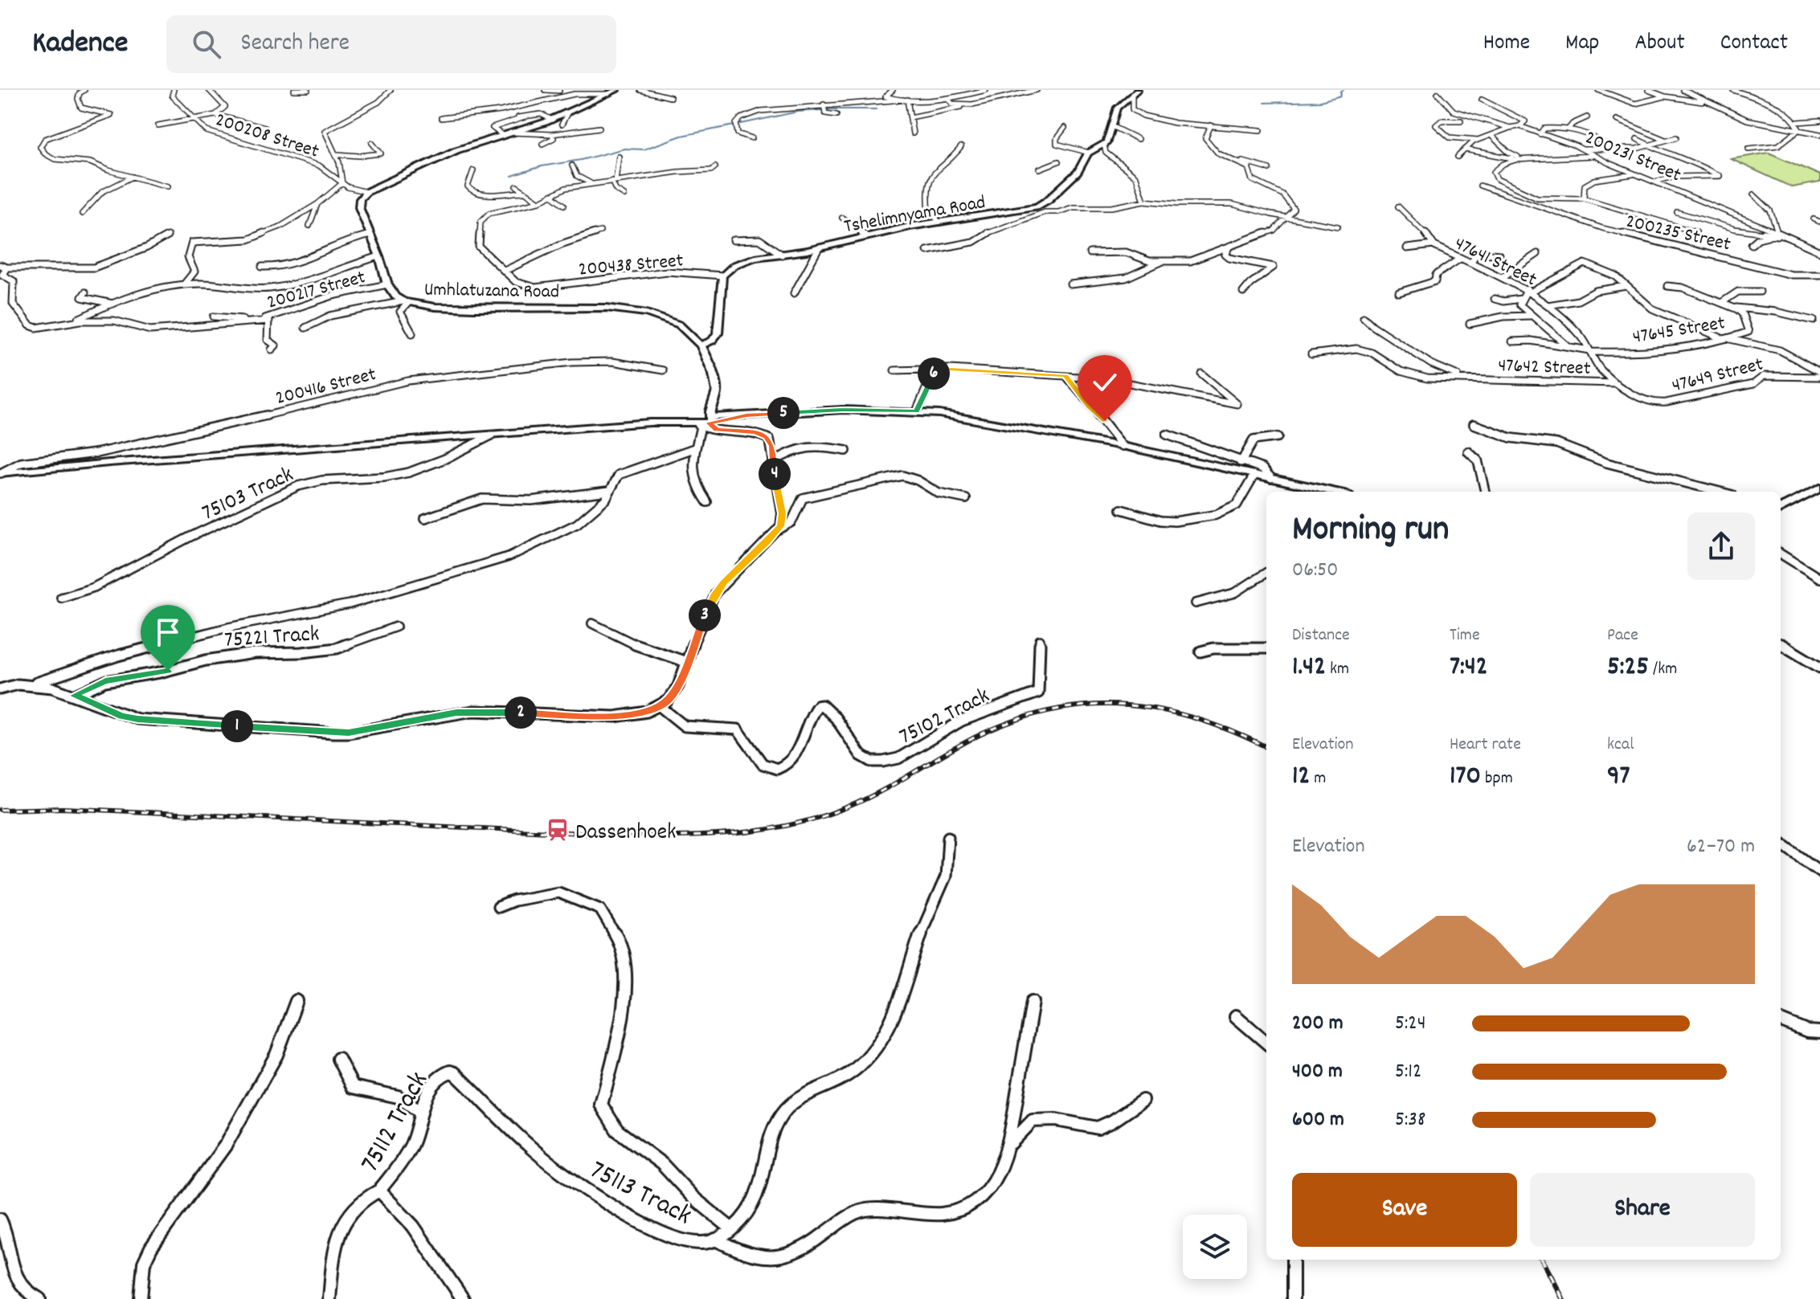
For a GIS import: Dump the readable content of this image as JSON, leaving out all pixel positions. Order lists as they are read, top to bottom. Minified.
{"streets":{"street":["200208 Street","200231 Street","Tshelimnyama Road","200235 Street","47641 Street","200438 Street","200217 Street","Umhlatuzana Road","47645 Street","47642 Street","47649 Street","200416 Street","75103 Track","75221 Track","75102 Track","75112 Track","75113 Track"]},"crossings":[["200208 Street","Umhlatuzana Road"],["Tshelimnyama Road","200438 Street"],["47641 Street","47649 Street"],["200217 Street","Umhlatuzana Road"],["47645 Street","47649 Street"],["47642 Street","47649 Street"],["75112 Track","75113 Track"]],"places":{"station":["Dassenhoek"]},"page":{"header":"Kadence","search":"Search here","nav":["Home","Map","About","Contact"],"pins":["6","5","4","3","2","1"],"heading":["Morning run","06:50"],"stats":[["Distance","1.42 km"],["Time","7:42"],["Pace","5:25 /km"],["Elevation","12 m"],["Heart rate","170 bpm"],["kcal","97"]],"chart":["Elevation","62–70 m"],"list":[{"name":"200 m","note":"5:24"},{"name":"400 m","note":"5:12"},{"name":"600 m","note":"5:38"}],"buttons":["Save","Share"]}}
